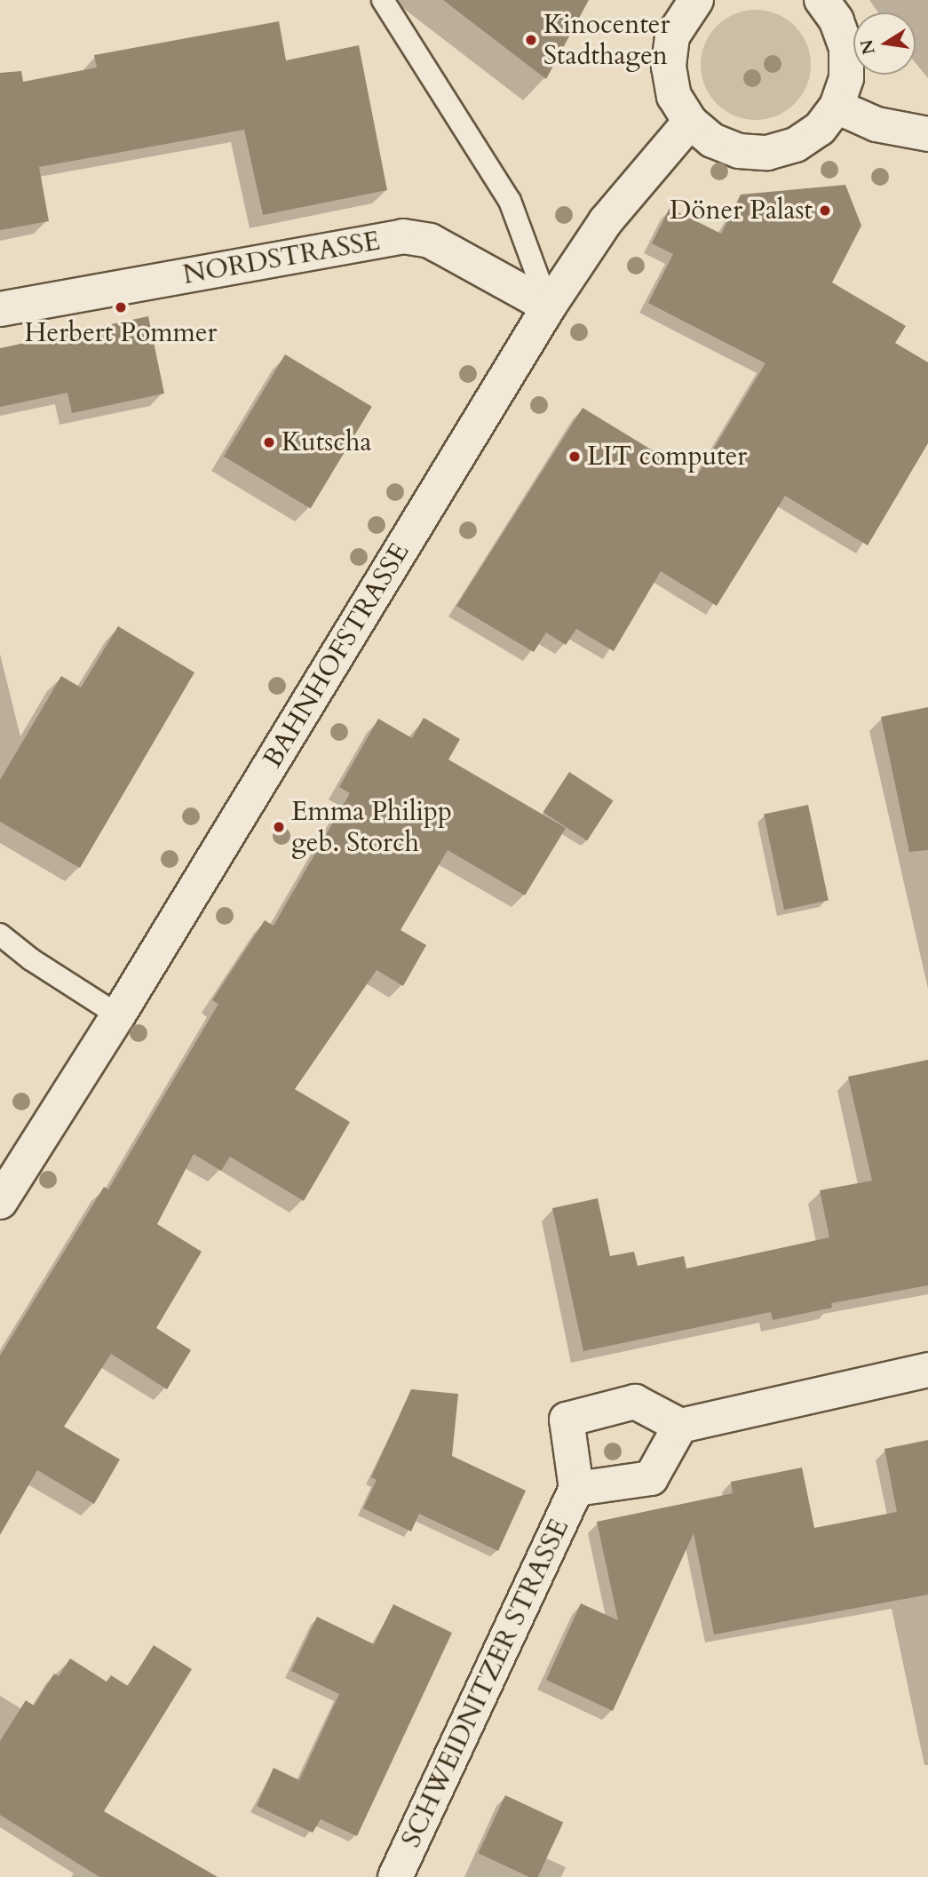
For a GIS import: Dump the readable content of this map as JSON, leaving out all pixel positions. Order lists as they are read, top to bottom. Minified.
{"streets":{"street":["NORDSTRASSE","BAHNHOFSTRASSE","SCHWEIDNITZER STRASSE"]},"crossings":[["NORDSTRASSE","BAHNHOFSTRASSE"]],"places":["Kinocenter Stadthagen","Döner Palast","Herbert Pommer","Kutscha","LIT computer","Emma Philipp geb. Storch"],"north":"left"}
